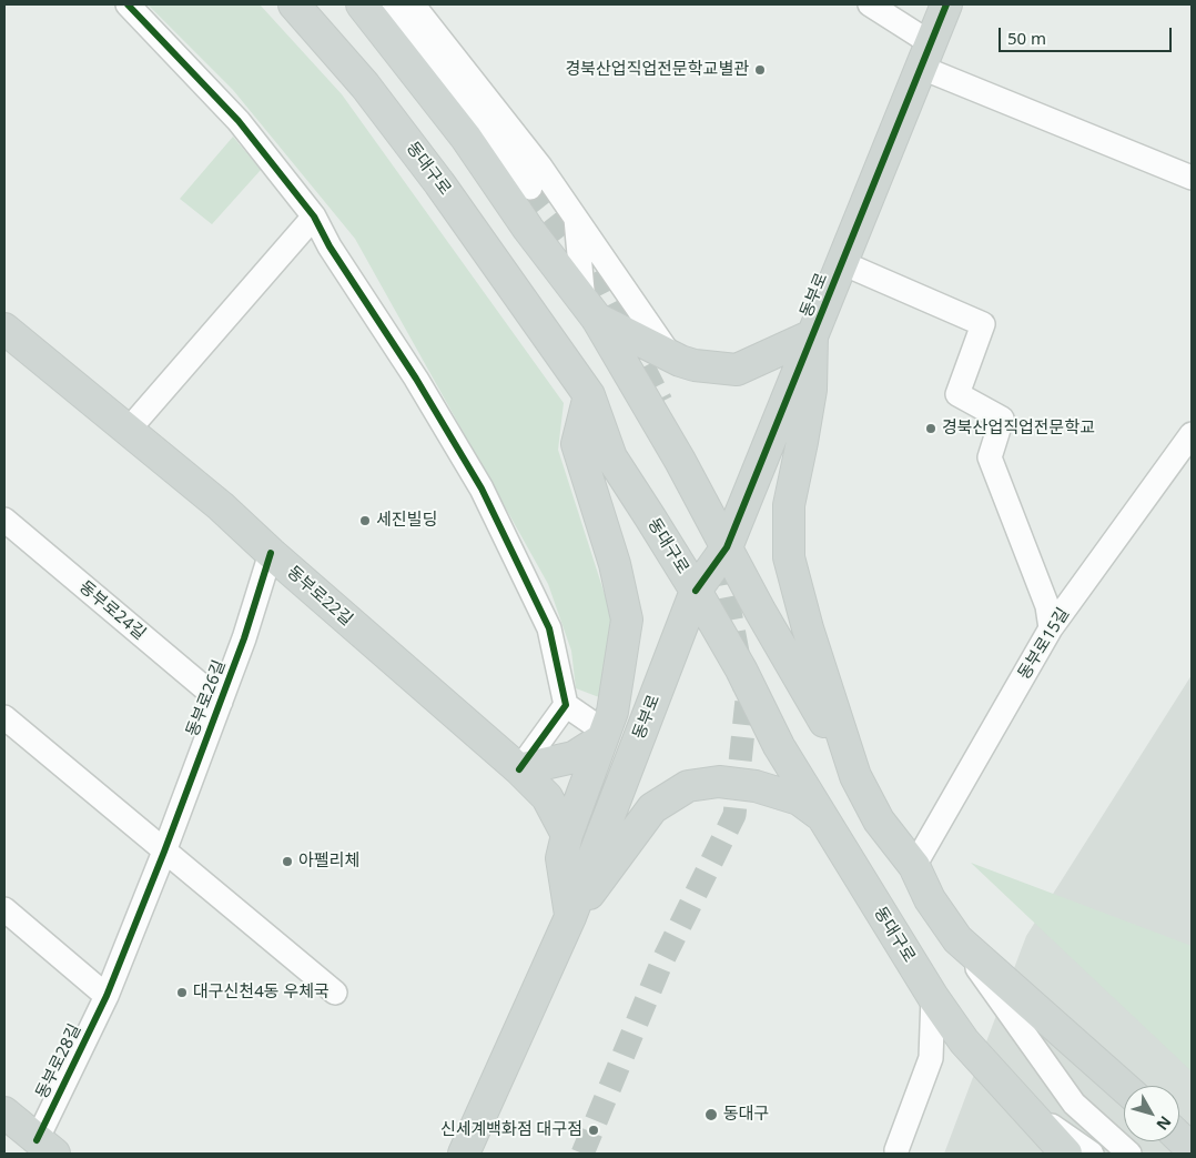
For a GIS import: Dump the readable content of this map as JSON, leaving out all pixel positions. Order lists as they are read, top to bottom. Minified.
{"streets":{"main road":["동대구로","동부로","동부로22길"],"street":["동부로24길","동부로15길","동부로26길","동부로28길"]},"crossings":[["동대구로","동부로"],["동부로22길","동부로26길"],["동부로24길","동부로26길"],["동부로26길","동부로28길"]],"places":["경북산업직업전문학교별관","경북산업직업전문학교","세진빌딩","아펠리체","대구신천4동 우체국","동대구","신세계백화점 대구점"],"scale_bar":"50 m","north":"bottom right"}
